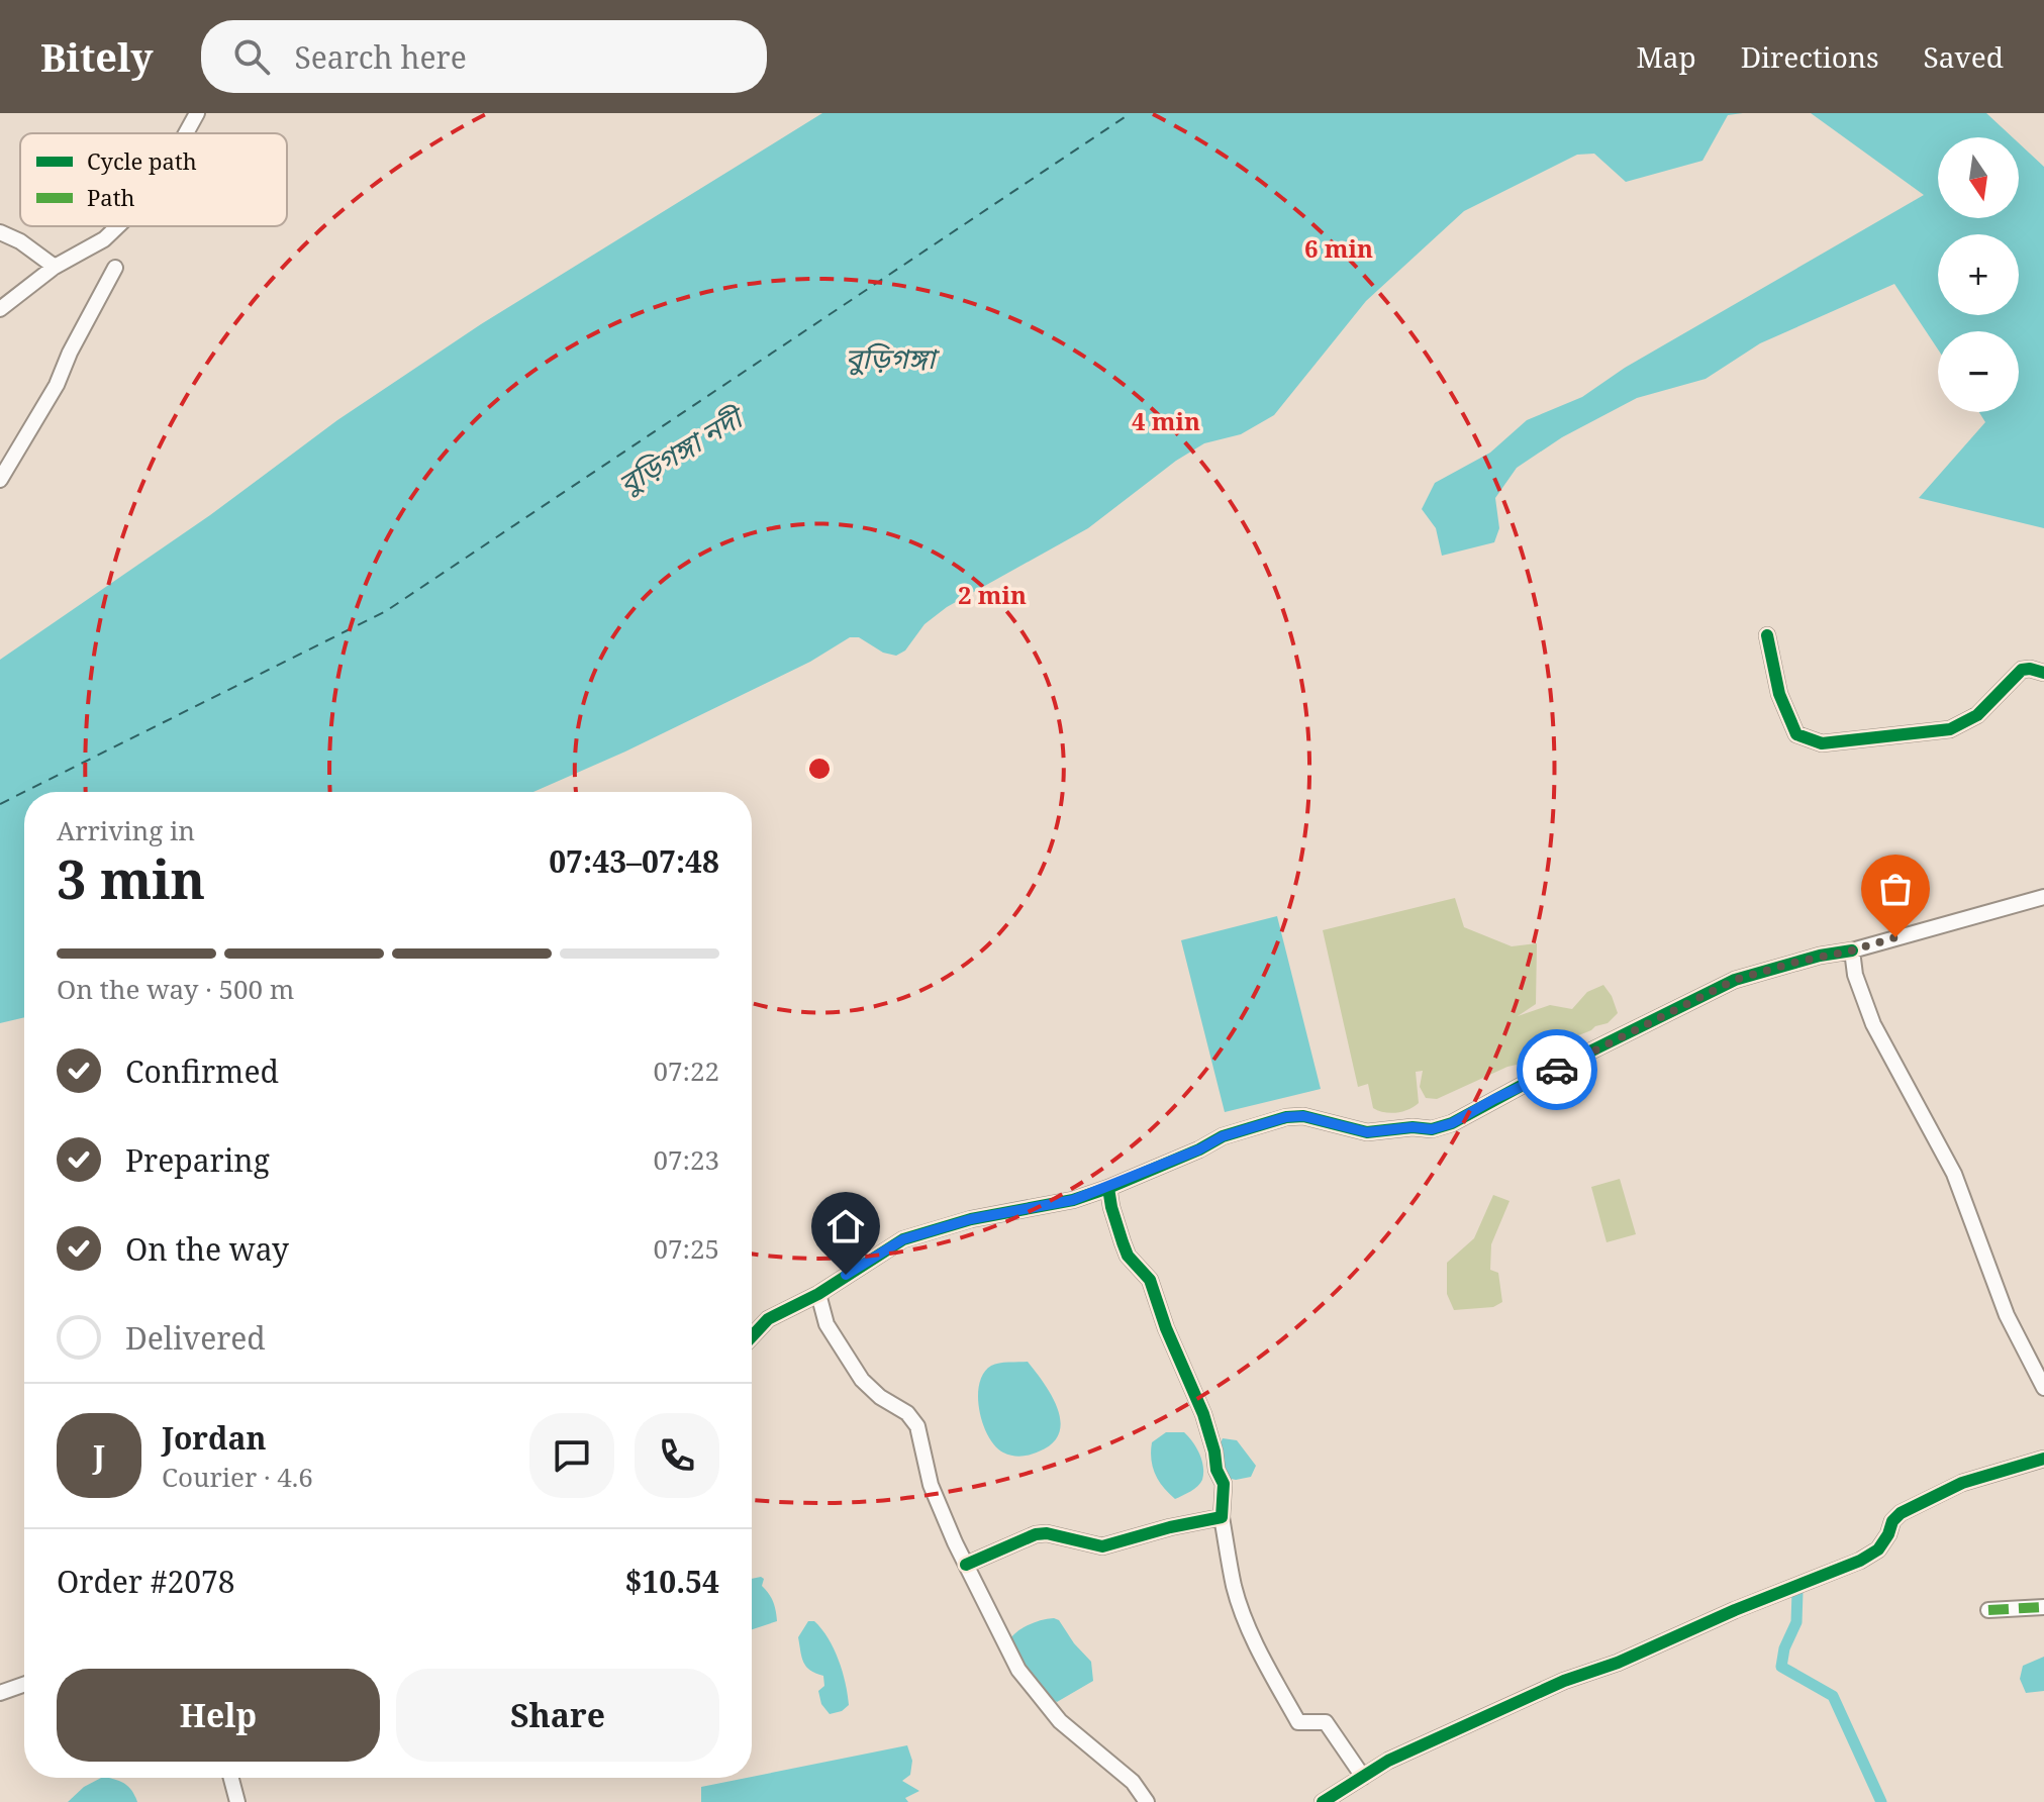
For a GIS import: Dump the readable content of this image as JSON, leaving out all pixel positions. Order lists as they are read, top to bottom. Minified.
{"water":["বুড়িগঙ্গা","বুড়িগঙ্গা নদী"],"legend":["Cycle path","Path"],"north":"bottom","page":{"header":"Bitely","search":"Search here","nav":["Map","Directions","Saved"],"map_buttons":["+","−"],"heading":["3 min","Arriving in","07:43–07:48"],"panel":["Jordan","Courier · 4.6","Order #2078","$10.54"],"bar":"On the way · 500 m","list":[["Confirmed","07:22"],["Preparing","07:23"],["On the way","07:25"],"Delivered"],"round":"J","buttons":["Help","Share"]},"rings":["6 min","4 min","2 min"]}
